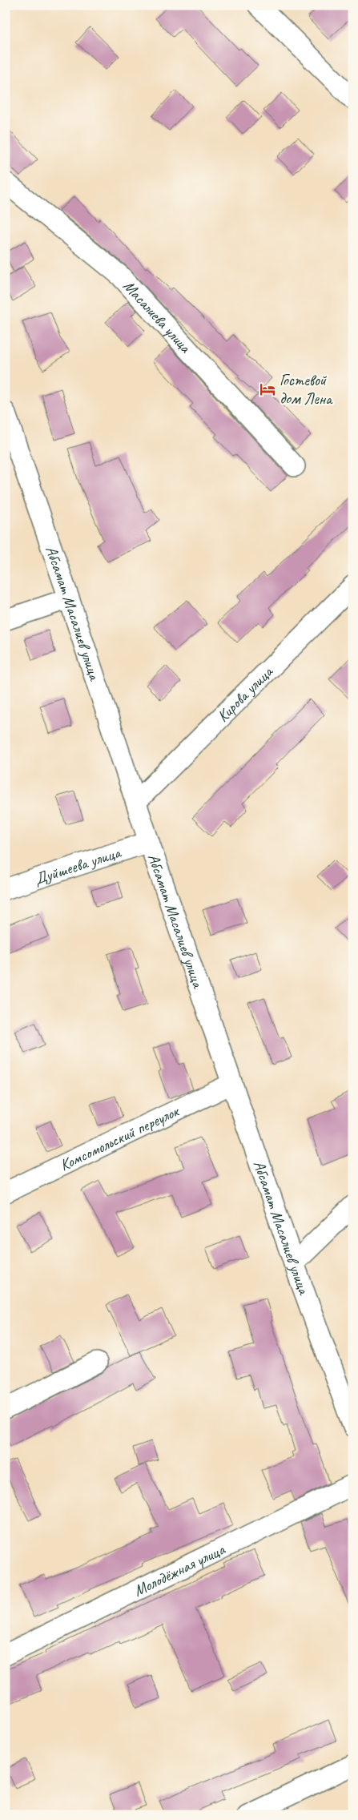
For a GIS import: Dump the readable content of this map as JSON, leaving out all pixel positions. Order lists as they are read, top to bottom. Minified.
{"streets":{"street":["Масалиева улица","Абсамат Масалиев улица","Кирова улица","Дуйшеева улица","Комсомольский переулок","Молодёжная улица"]},"crossings":[["Абсамат Масалиев улица","Кирова улица"],["Абсамат Масалиев улица","Дуйшеева улица"],["Абсамат Масалиев улица","Комсомольский переулок"]],"places":{"hotel":["Гостевой дом Лена"]}}
